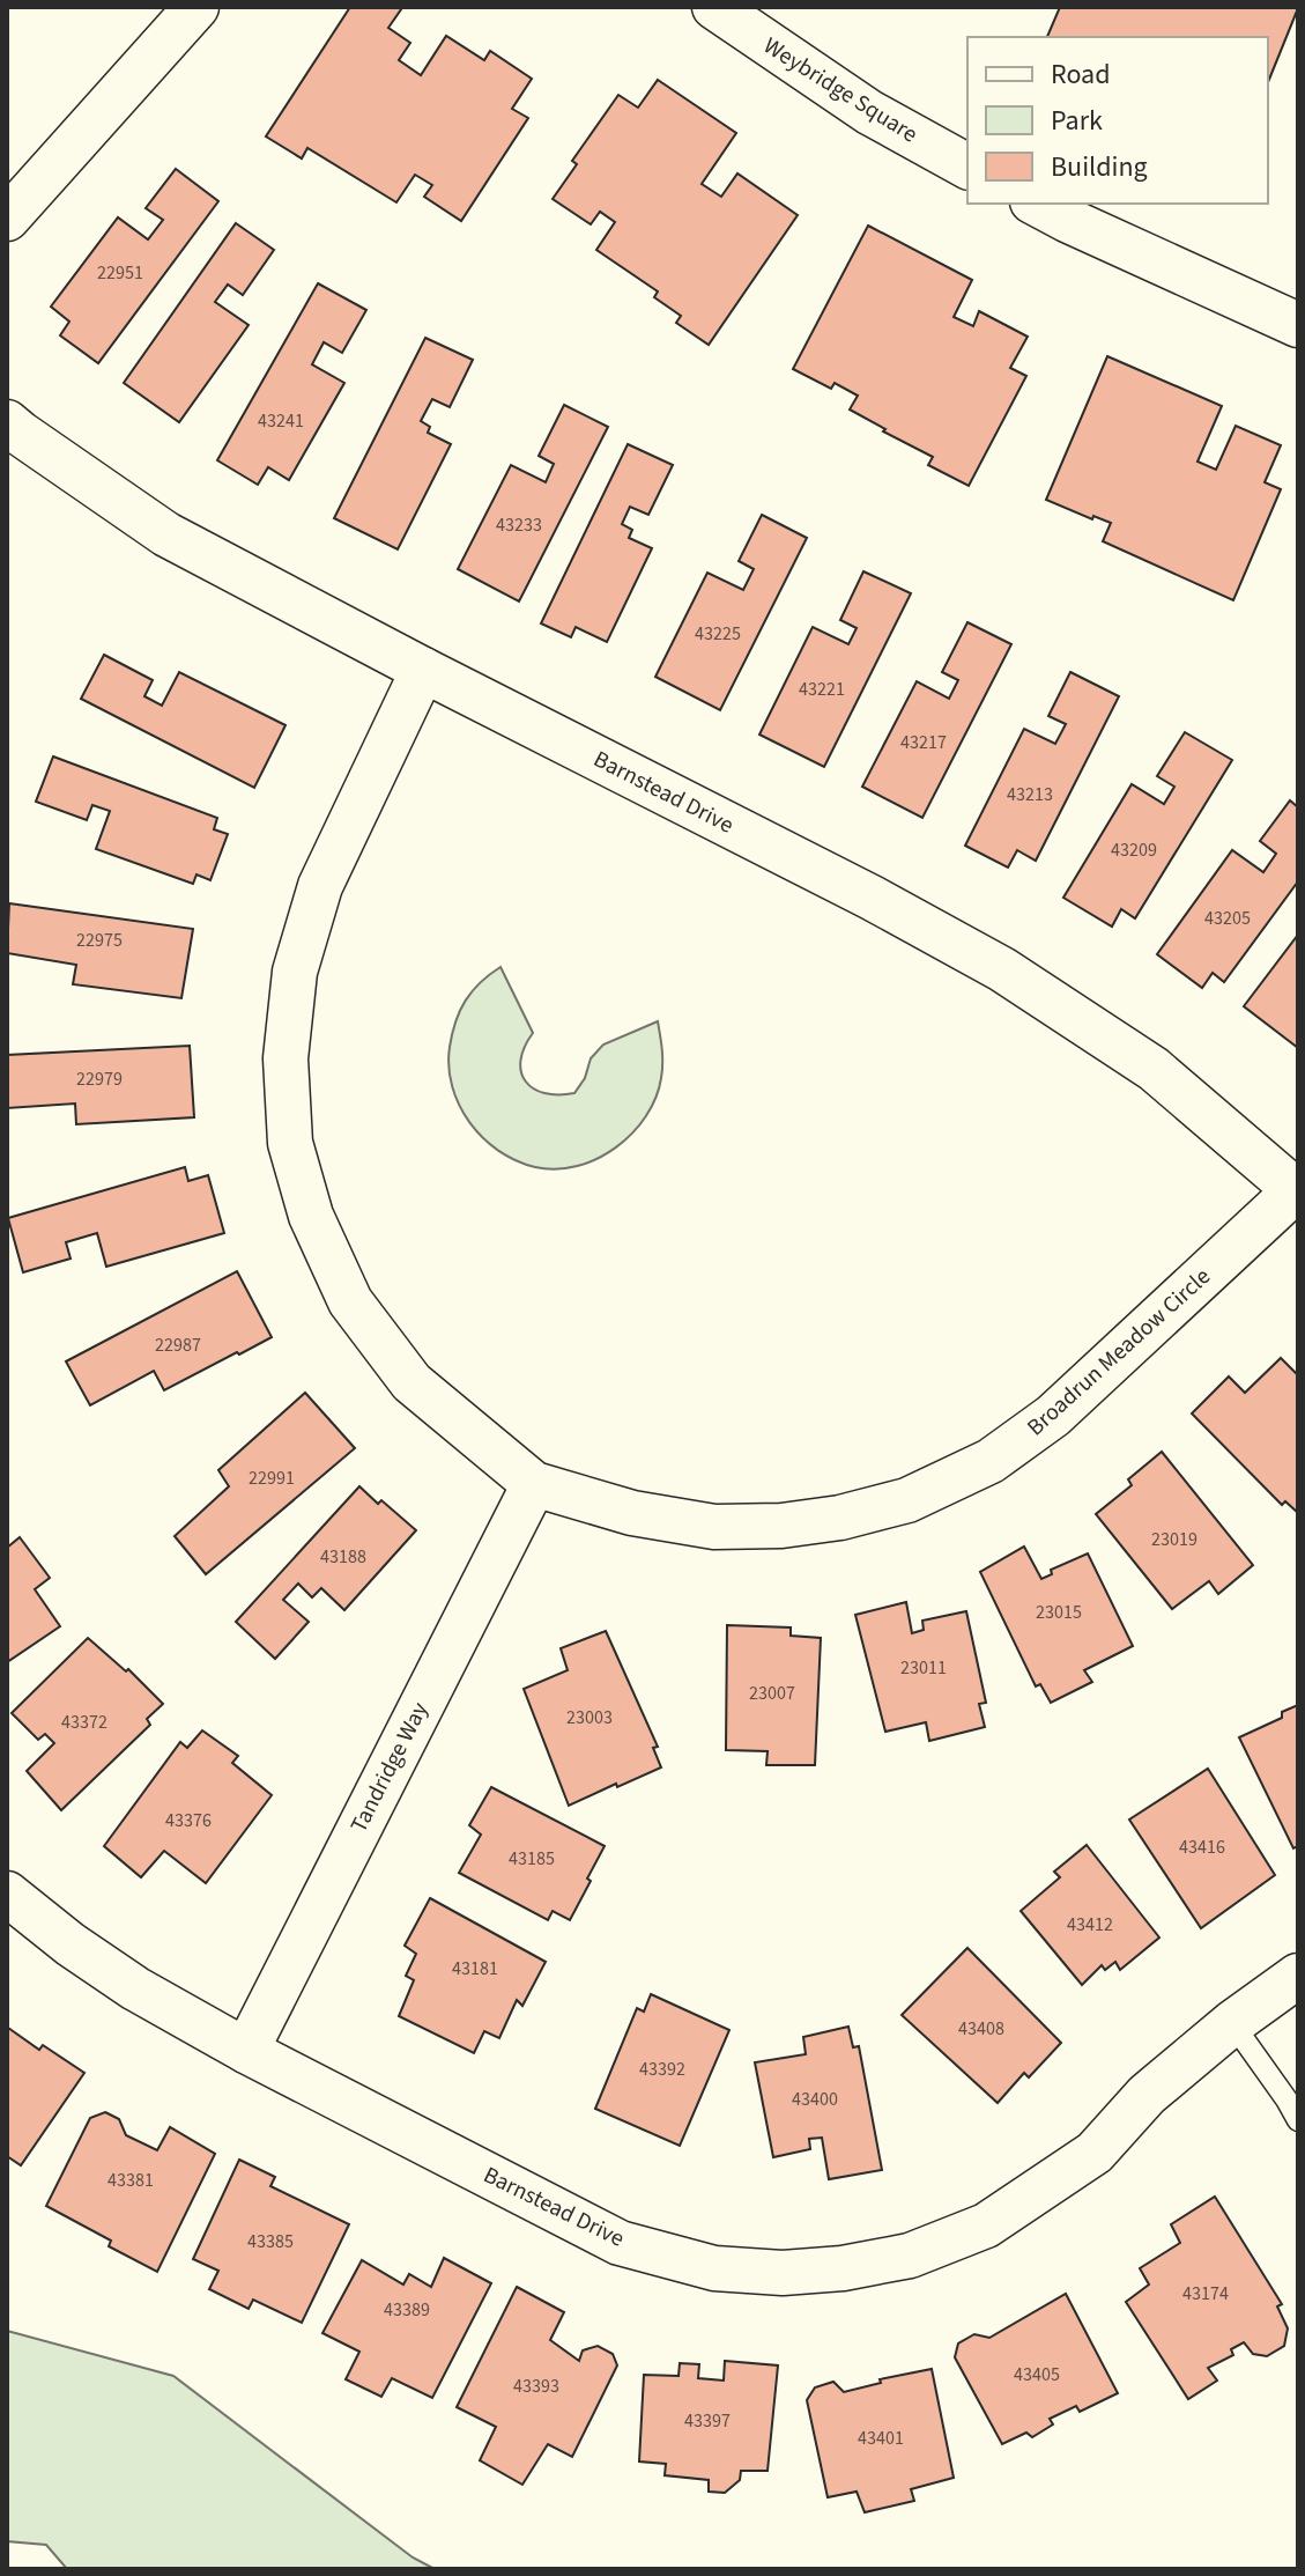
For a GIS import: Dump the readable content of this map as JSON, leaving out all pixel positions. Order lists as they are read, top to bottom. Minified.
{"streets":{"street":["Weybridge Square","Barnstead Drive","Broadrun Meadow Circle","Tandridge Way"]},"crossings":[["Barnstead Drive","Broadrun Meadow Circle"],["Barnstead Drive","Tandridge Way"],["Broadrun Meadow Circle","Tandridge Way"]],"house_numbers":["22951","43241","43233","43225","43221","43217","43213","43209","43205","22975","22979","22987","22991","23019","43188","23015","23011","23007","23003","43372","43376","43416","43185","43412","43181","43408","43392","43400","43381","43385","43174","43389","43405","43393","43397","43401"],"legend":["Road","Park","Building"]}
